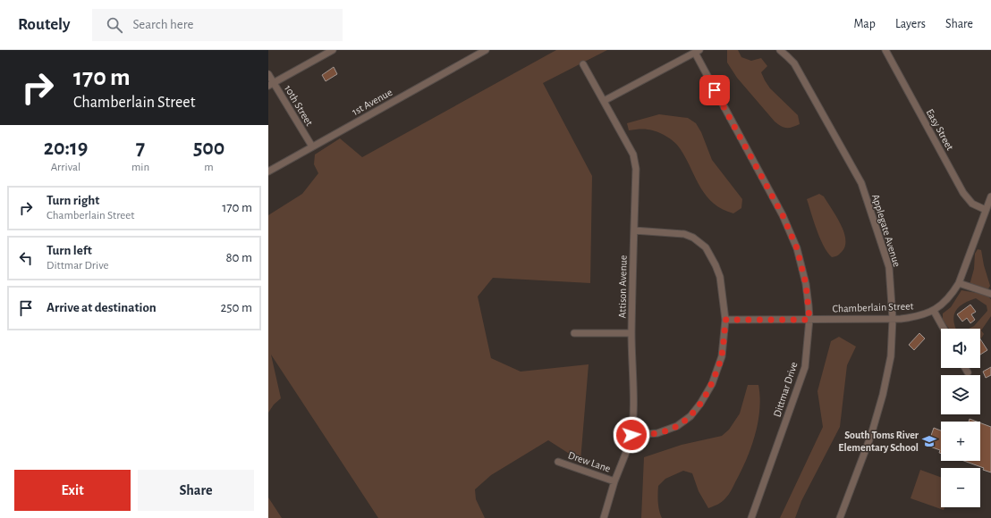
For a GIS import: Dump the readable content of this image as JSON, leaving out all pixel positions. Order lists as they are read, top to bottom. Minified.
{"streets":{"street":["1st Avenue","10th Street","Easy Street","Applegate Avenue","Attison Avenue","Chamberlain Street","Dittmar Drive","Drew Lane"]},"crossings":[["1st Avenue","10th Street"],["Easy Street","Chamberlain Street"],["Applegate Avenue","Chamberlain Street"],["Attison Avenue","Drew Lane"],["Chamberlain Street","Dittmar Drive"]],"places":{"school or university":["South Toms River Elementary School"]},"page":{"header":"Routely","search":"Search here","nav":["Map","Layers","Share"],"turn":["170 m","Chamberlain Street"],"eta":["20:19","Arrival","7","min","500","m"],"list":[{"name":"Turn right","note":"Chamberlain Street","value":"170 m"},{"name":"Turn left","note":"Dittmar Drive","value":"80 m"},{"name":"Arrive at destination","value":"250 m"}],"map_buttons":["+","−"],"buttons":["Exit","Share"]}}
